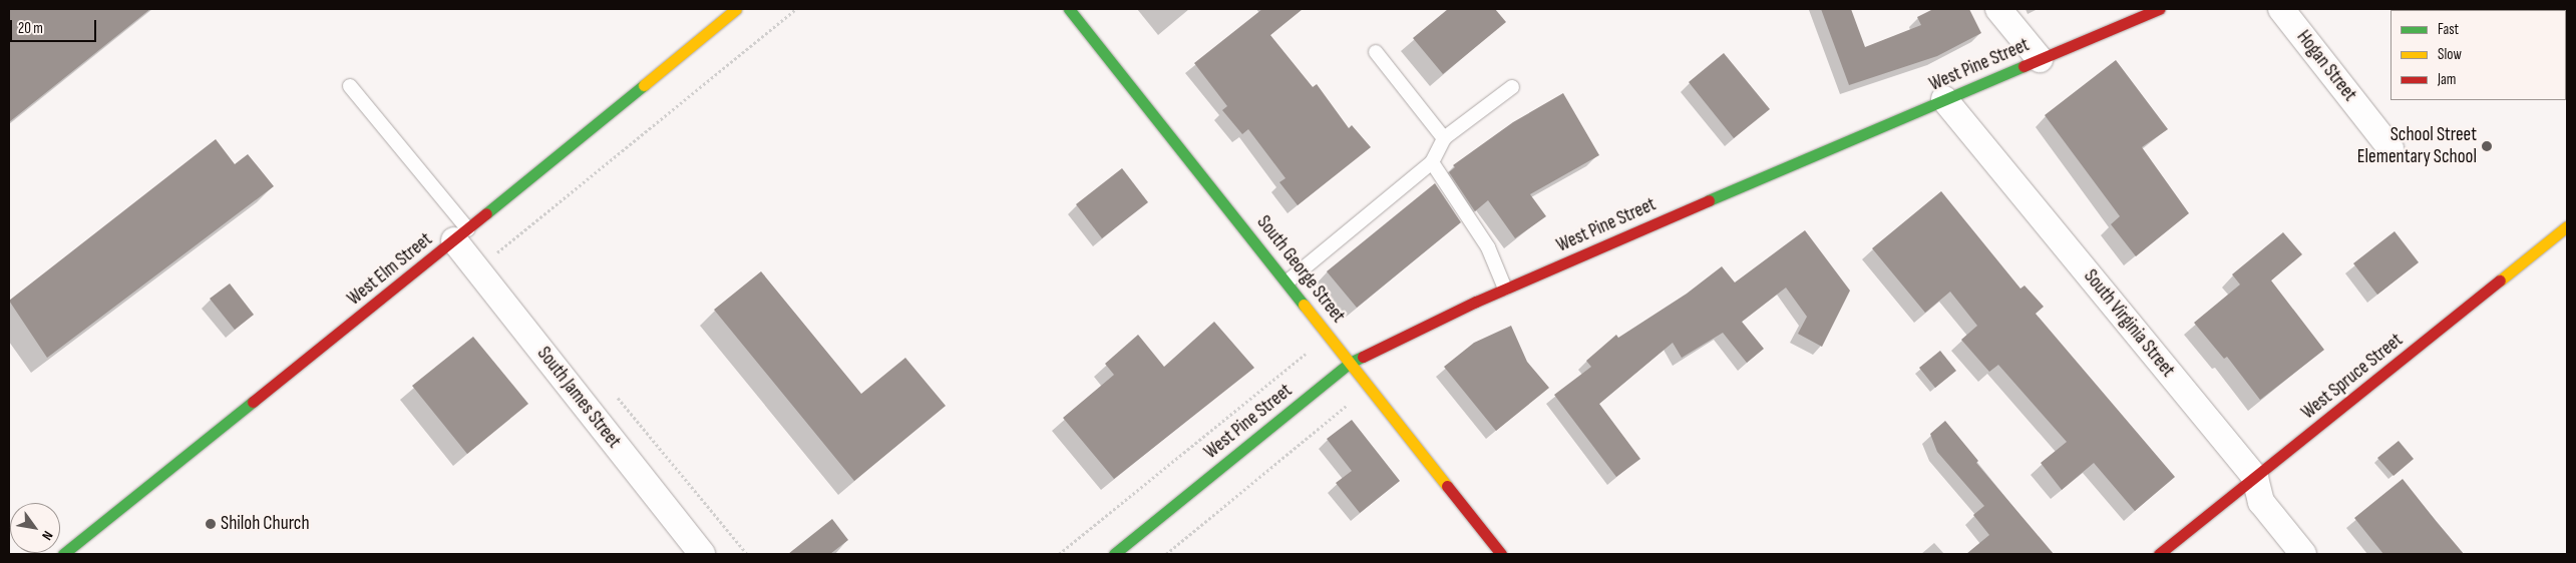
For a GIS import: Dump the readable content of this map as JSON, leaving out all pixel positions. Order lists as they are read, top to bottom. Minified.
{"streets":{"street":["West Pine Street","Hogan Street","West Elm Street","South George Street","South Virginia Street","West Spruce Street","South James Street"]},"crossings":[["West Pine Street","South George Street"],["West Pine Street","South Virginia Street"],["West Elm Street","South James Street"],["South Virginia Street","West Spruce Street"]],"places":["School Street Elementary School","Shiloh Church"],"legend":["Fast","Slow","Jam"],"scale_bar":"20 m","north":"bottom right"}
